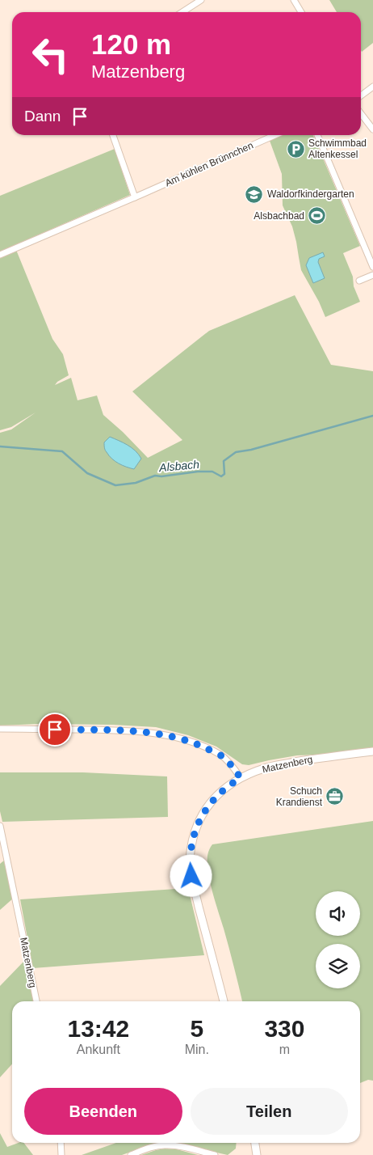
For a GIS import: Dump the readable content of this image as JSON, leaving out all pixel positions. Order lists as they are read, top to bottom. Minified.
{"streets":{"street":["Am kühlen Brünnchen","Matzenberg"]},"water":["Alsbach"],"places":{"parking":["Schwimmbad Altenkessel"],"school or university":["Waldorfkindergarten"],"sports":["Alsbachbad"],"office":["Schuch Krandienst"]},"page":{"turn":["120 m","Matzenberg"],"then":"Dann","eta":["13:42","Ankunft","5","Min.","330","m"],"buttons":["Beenden","Teilen"]}}
